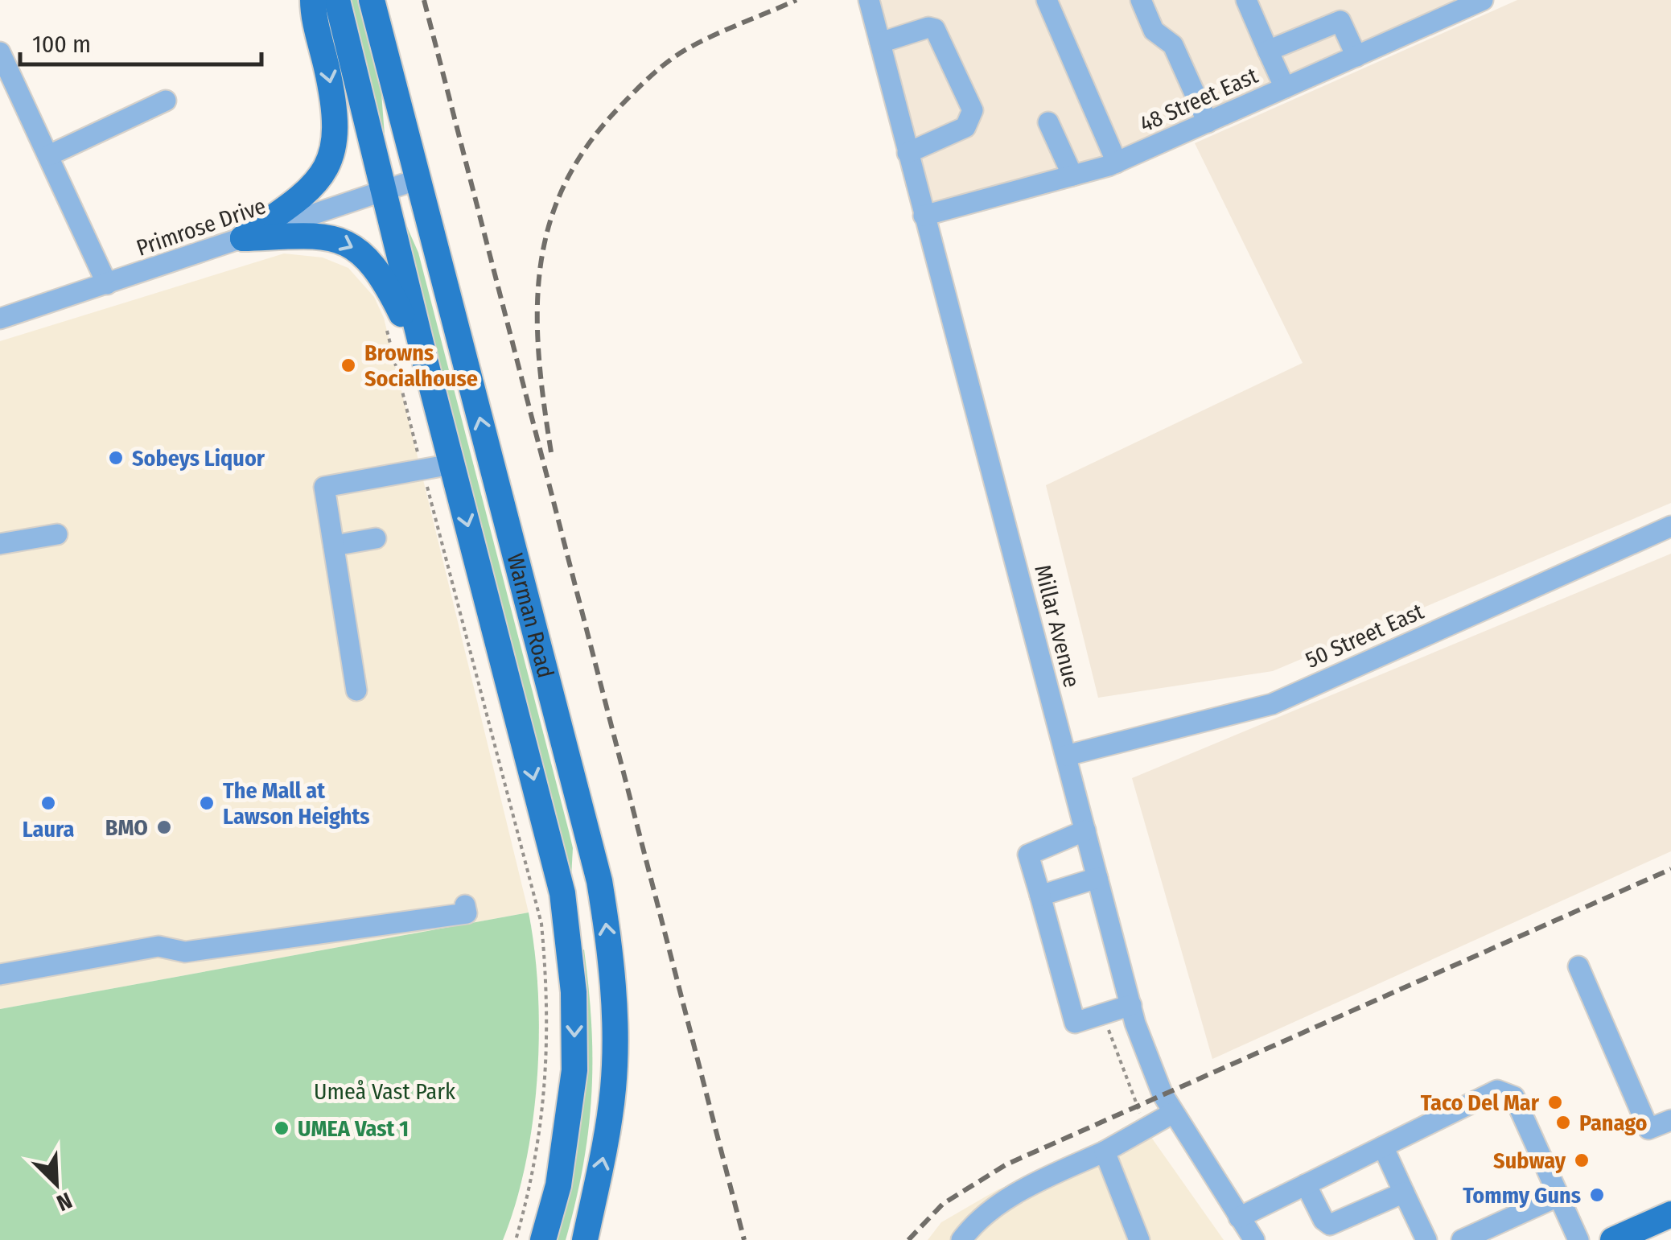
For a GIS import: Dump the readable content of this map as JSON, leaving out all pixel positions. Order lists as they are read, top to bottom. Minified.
{"streets":{"main road":["Warman Road"],"street":["48 Street East","Primrose Drive","Millar Avenue","50 Street East"]},"crossings":[["48 Street East","Millar Avenue"],["Primrose Drive","Warman Road"],["Millar Avenue","50 Street East"]],"parks":["Umeå Vast Park"],"places":["Browns Socialhouse","Sobeys Liquor","Laura","The Mall at Lawson Heights","BMO","Taco Del Mar","Panago","UMEA Vast 1","Subway","Tommy Guns"],"scale_bar":"100 m","north":"bottom right"}
